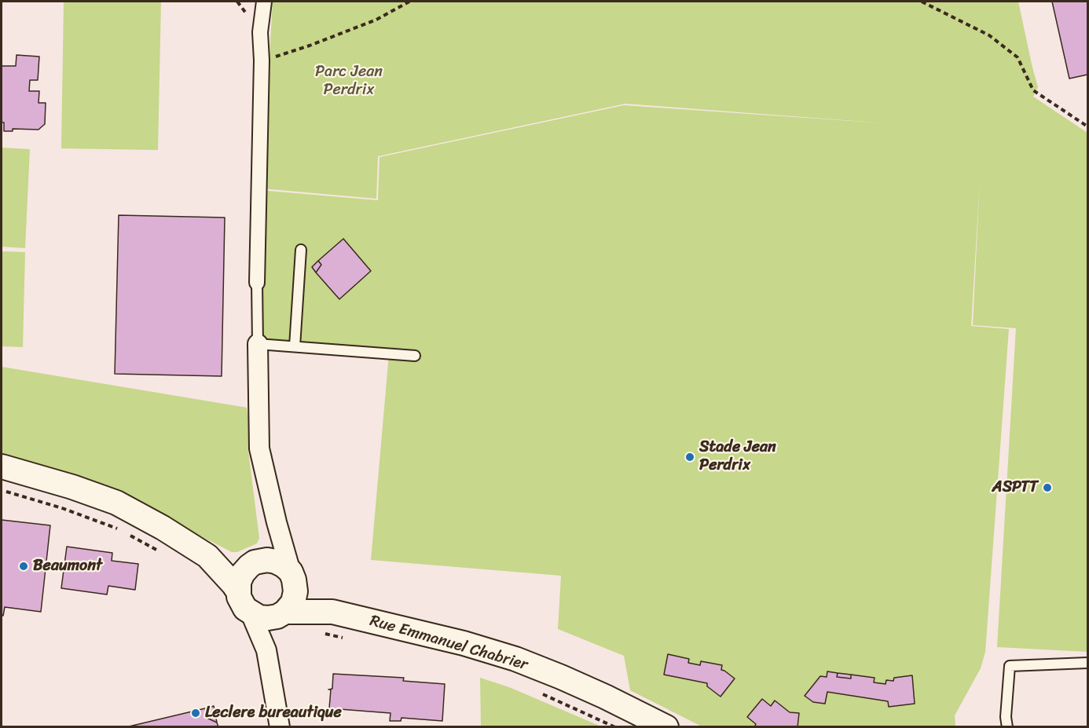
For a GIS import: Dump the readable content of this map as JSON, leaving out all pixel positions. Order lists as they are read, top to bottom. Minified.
{"streets":{"street":["Rue Emmanuel Chabrier"]},"parks":["Parc Jean Perdrix"],"places":["Stade Jean Perdrix","ASPTT","Beaumont","Leclere bureautique"]}
